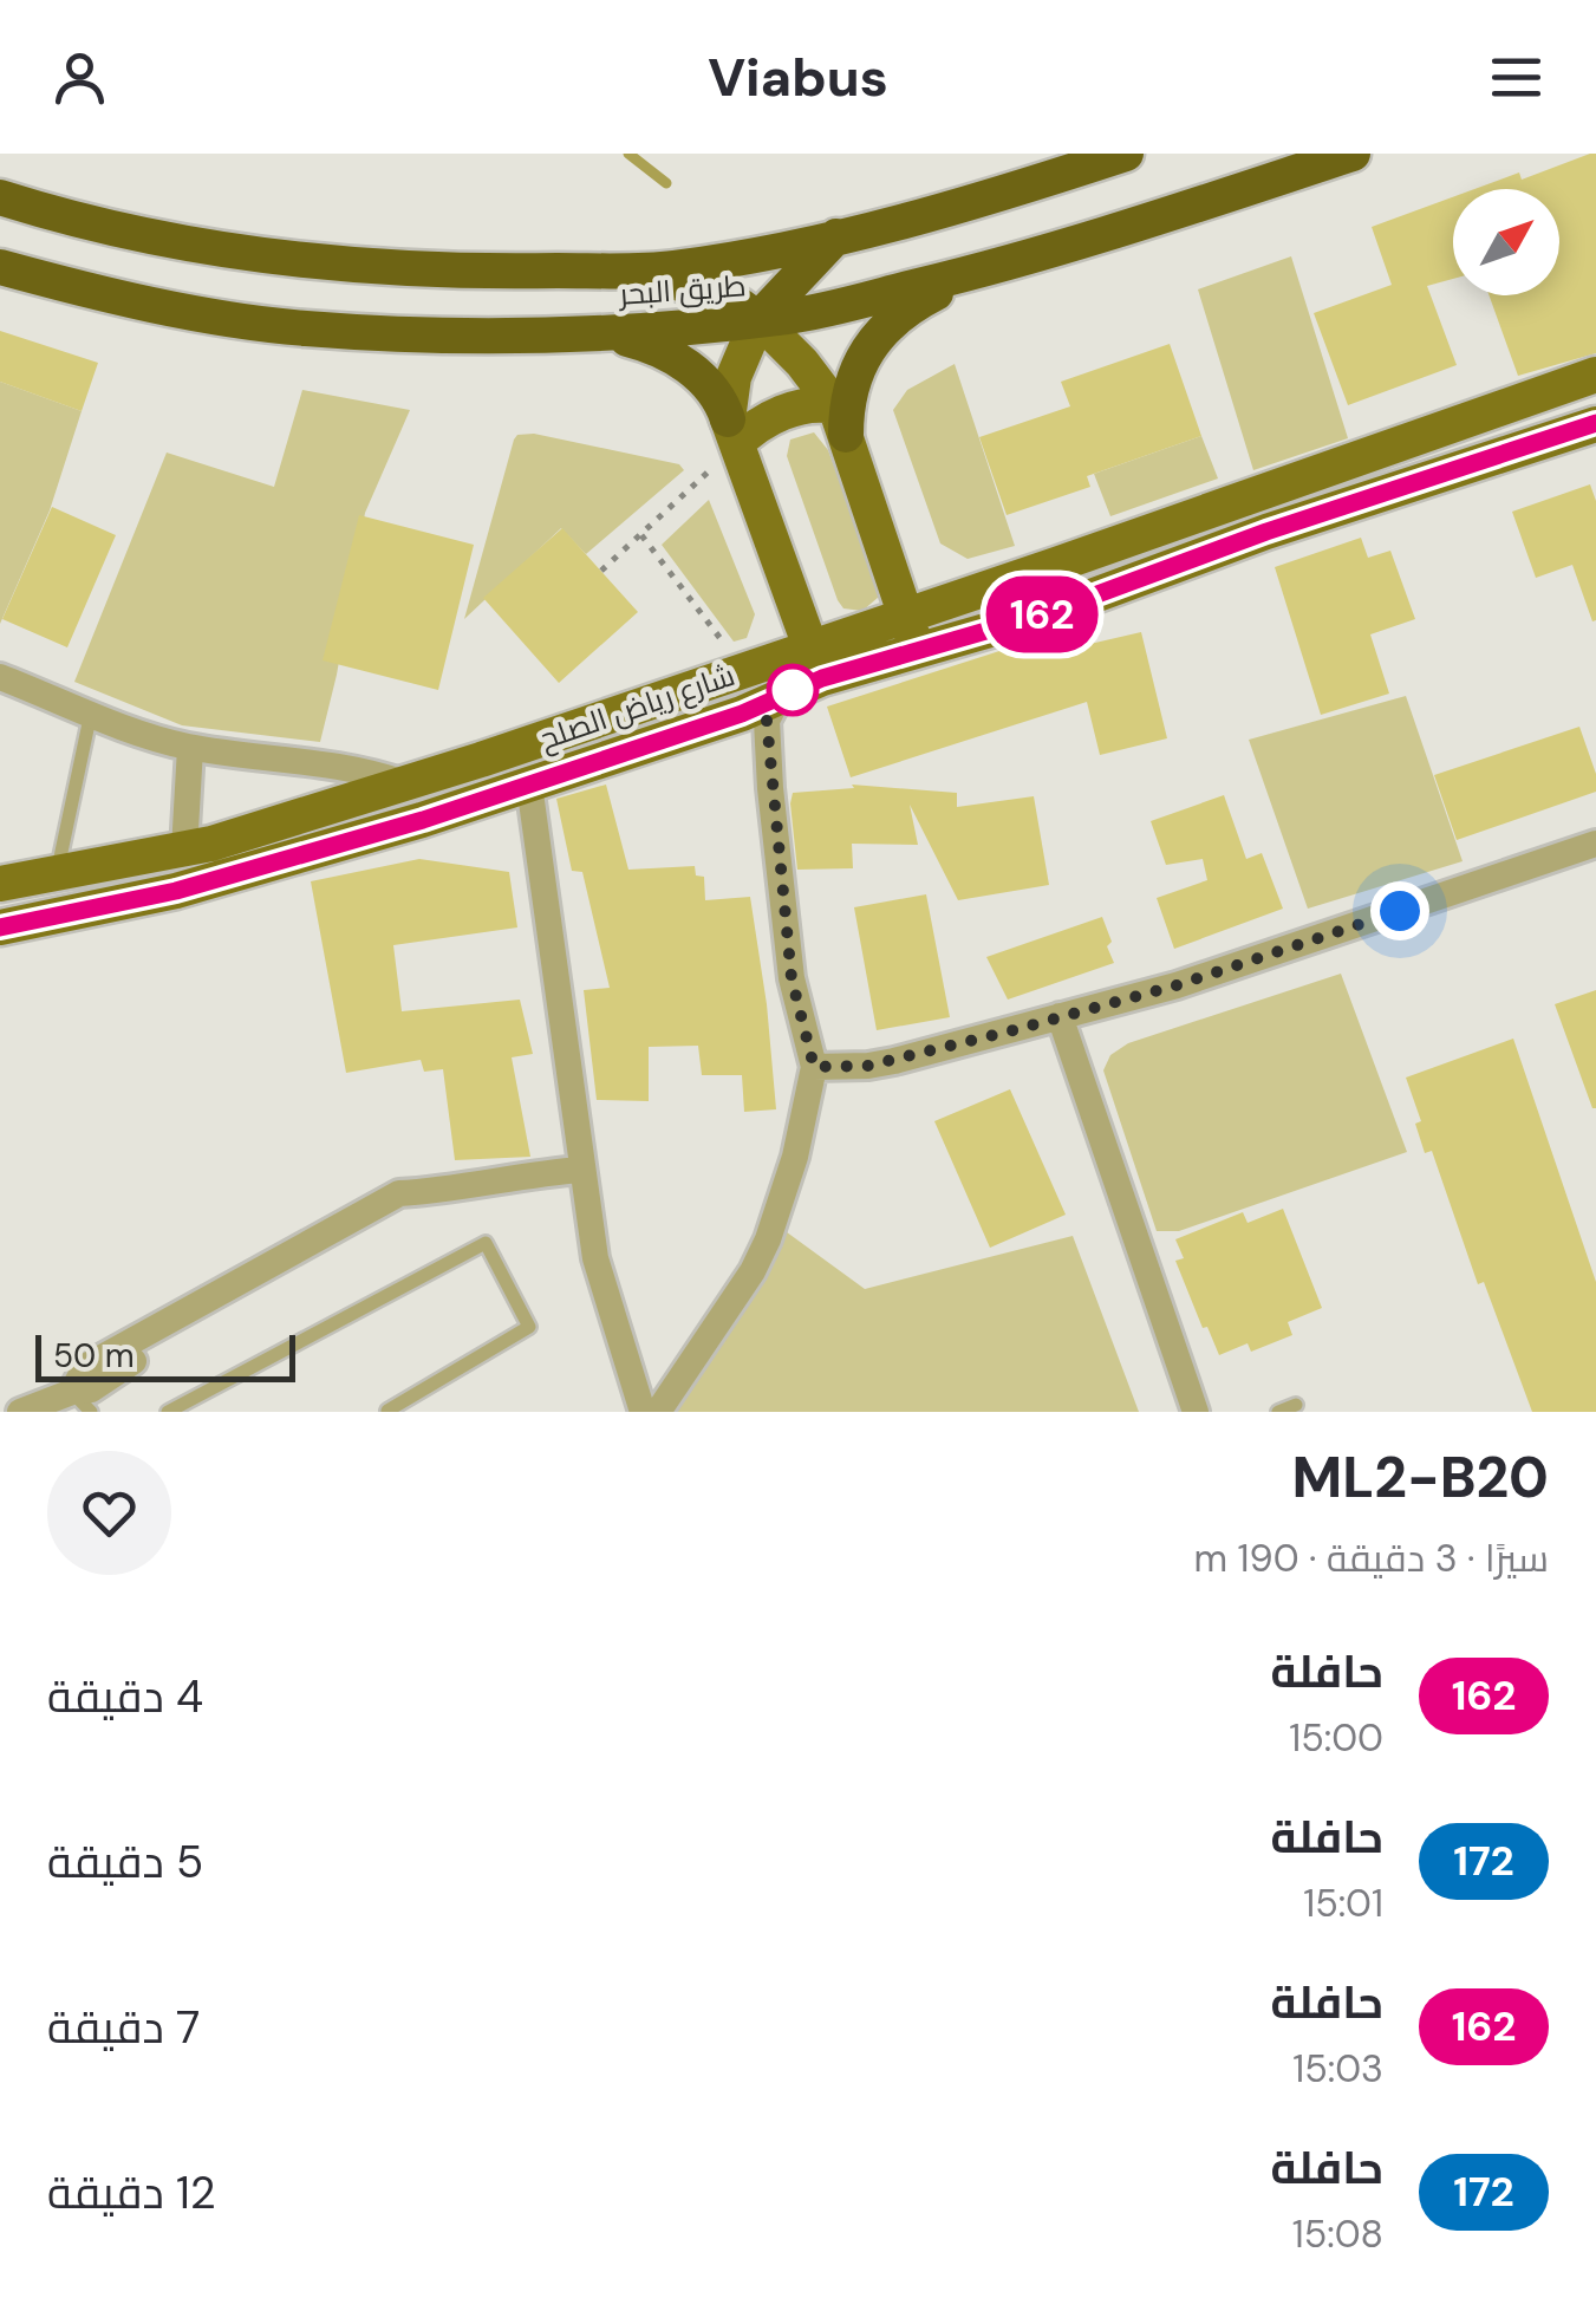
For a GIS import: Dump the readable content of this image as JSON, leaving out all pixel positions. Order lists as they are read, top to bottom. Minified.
{"streets":{"highway":["طريق البحر"],"main road":["شارع رياض الصلح"]},"lines":["bus line 162"],"scale_bar":"50 m","north":"top right","page":{"header":"Viabus","on_map":"162","scale":"50 m","heading":["ML2-B20","سيرًا · 3 دقيقة · 190 m"],"list":[{"mark":"162","name":"حافلة","note":"15:00","value":"4 دقيقة"},{"mark":"172","name":"حافلة","note":"15:01","value":"5 دقيقة"},{"mark":"162","name":"حافلة","note":"15:03","value":"7 دقيقة"},{"mark":"172","name":"حافلة","note":"15:08","value":"12 دقيقة"}]}}
